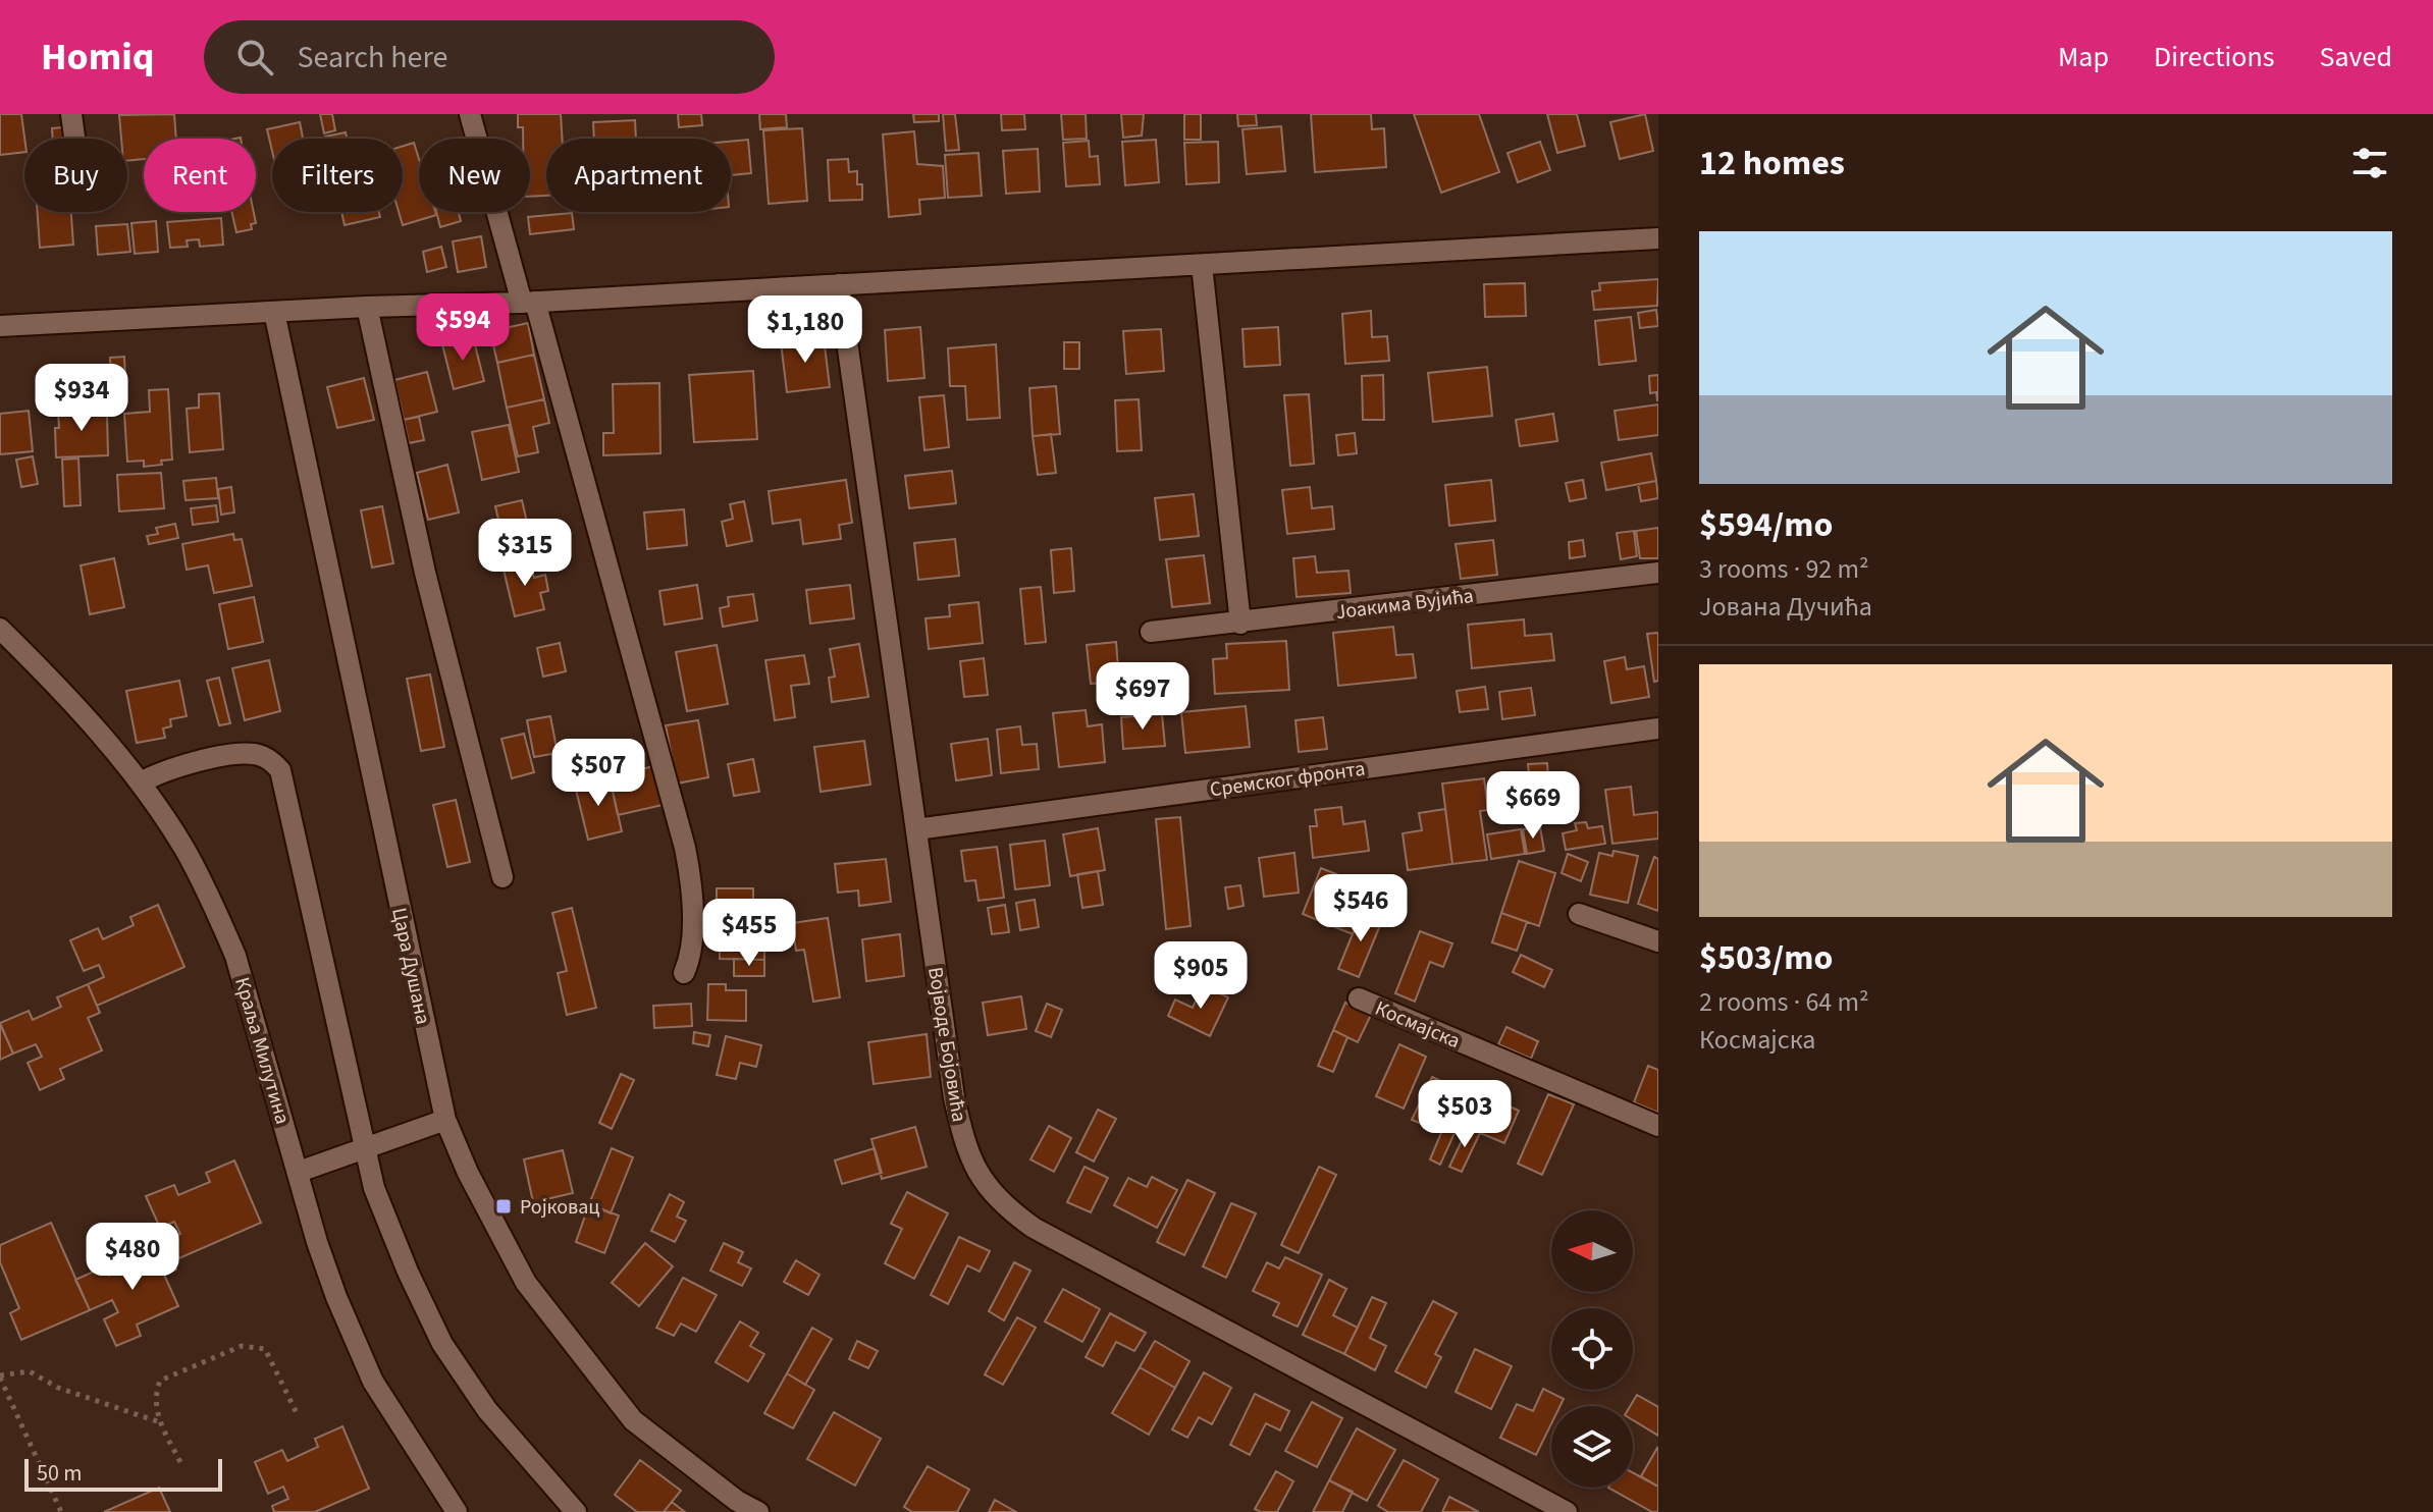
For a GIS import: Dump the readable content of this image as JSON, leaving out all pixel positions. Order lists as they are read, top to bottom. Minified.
{"streets":{"street":["Јоакима Вујића","Сремског фронта","Цара Душана","Космајска","Војводе Бојовића","Краља Милутина"]},"crossings":[["Сремског фронта","Војводе Бојовића"]],"places":{"transit":["Ројковац"]},"scale_bar":"50 m","north":"left","page":{"header":"Homiq","search":"Search here","nav":["Map","Directions","Saved"],"heading":"12 homes","chip":["Buy","Rent","Filters","New","Apartment"],"list":[{"name":"$594/mo","note":"3 rooms · 92 m² · Јована Дучића"},{"name":"$503/mo","note":"2 rooms · 64 m² · Космајска"}],"price":["$594","$1,180","$934","$315","$697","$507","$669","$546","$455","$905","$503","$480"],"scale":"50 m"}}
